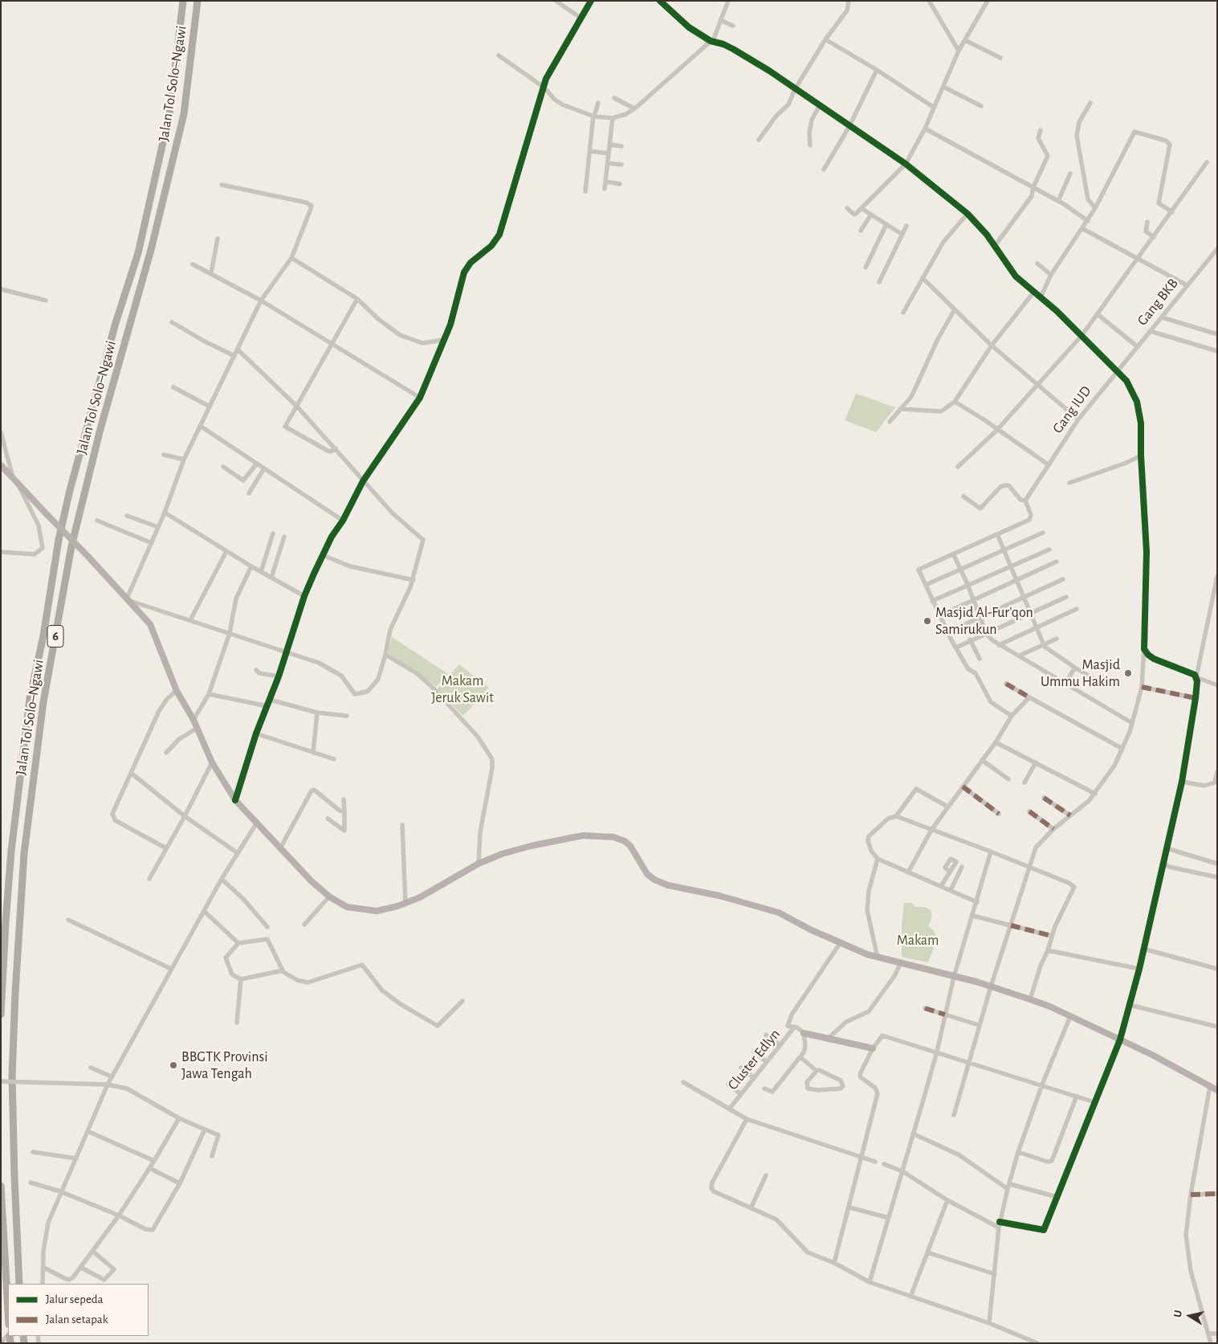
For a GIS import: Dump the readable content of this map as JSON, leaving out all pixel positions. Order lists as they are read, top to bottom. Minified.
{"streets":{"highway":["Jalan Tol Solo–Ngawi","6"],"street":["Gang BKB","Gang IUD","Cluster Edlyn"]},"crossings":[["Gang BKB","Gang IUD"]],"parks":["Makam Jeruk Sawit","Makam"],"places":["Masjid Al-Fur'qon Samirukun","Masjid Ummu Hakim","BBGTK Provinsi Jawa Tengah"],"legend":["Jalur sepeda","Jalan setapak"],"north":"left"}
